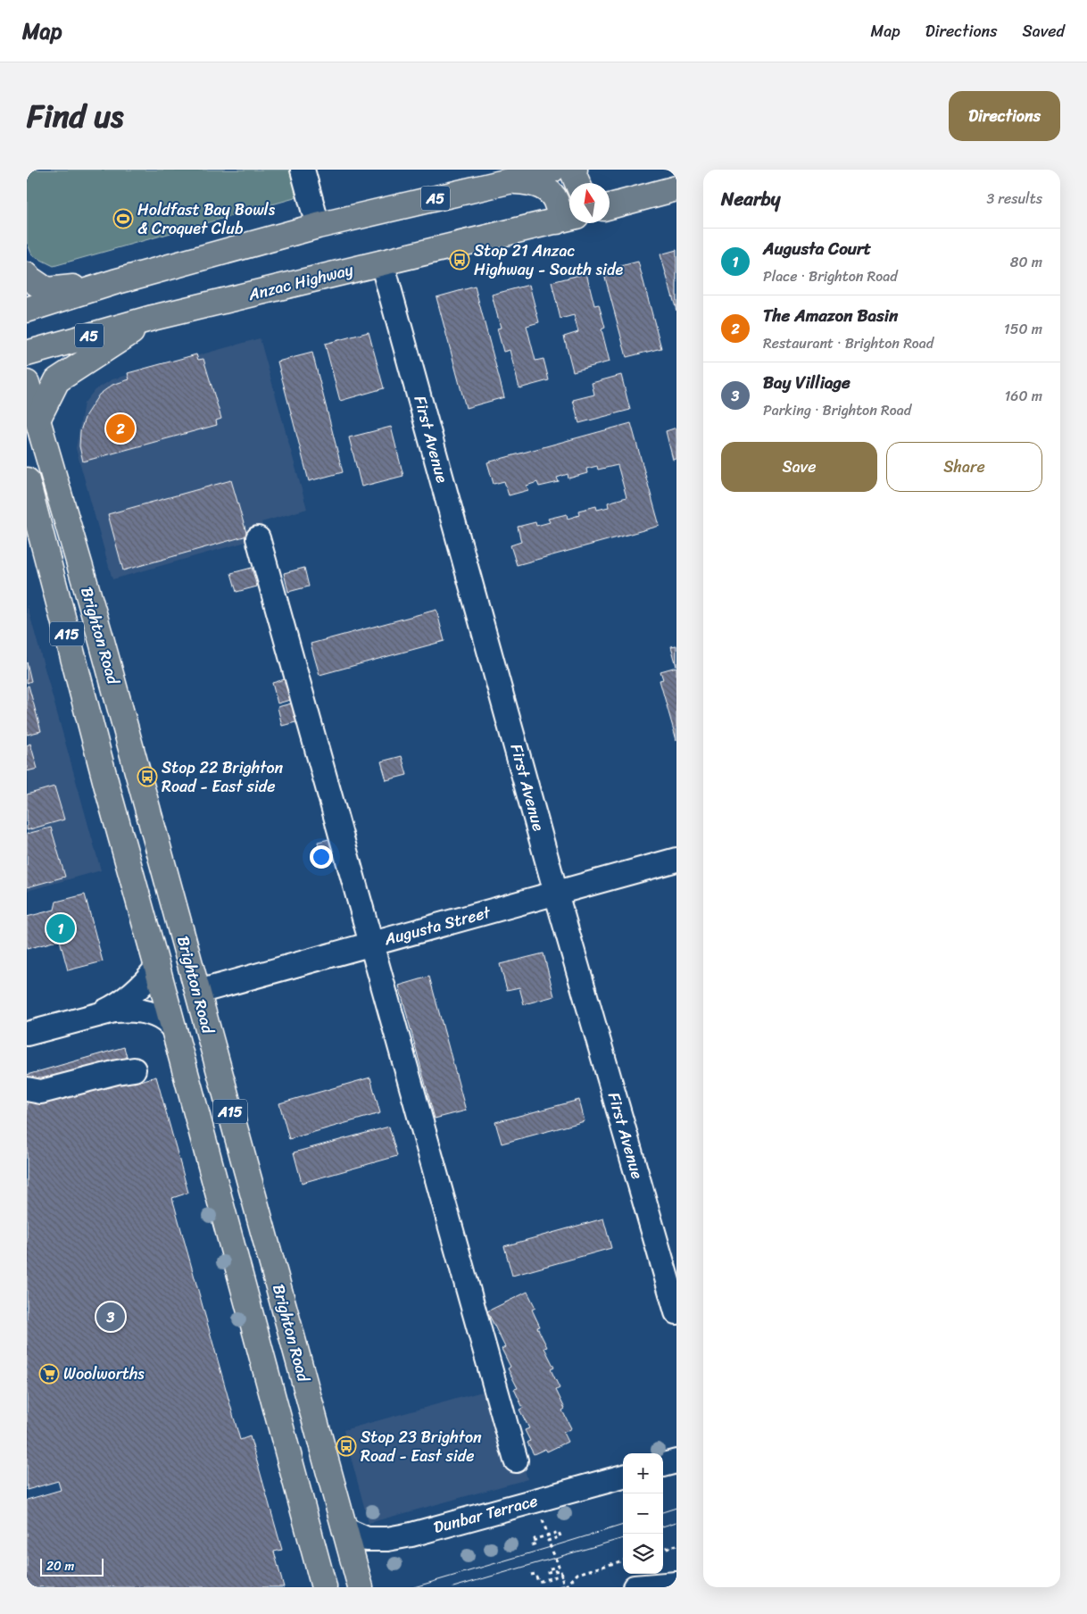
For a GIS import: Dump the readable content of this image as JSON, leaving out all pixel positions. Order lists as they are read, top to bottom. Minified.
{"streets":{"main road":["A5","Anzac Highway","A15","Brighton Road"],"street":["First Avenue","Augusta Street","Dunbar Terrace"]},"crossings":[["Anzac Highway","First Avenue"],["First Avenue","Augusta Street"],["Brighton Road","Augusta Street"],["Brighton Road","Dunbar Terrace"]],"places":{"sports":["Holdfast Bay Bowls & Croquet Club"],"bus stop":["Stop 21 Anzac Highway - South side","Stop 22 Brighton Road - East side","Stop 23 Brighton Road - East side"],"supermarket":["Woolworths"]},"scale_bar":"20 m","north":"top","page":{"header":"Map","nav":["Map","Directions","Saved"],"title":"Find us","buttons":["Directions",["Save","Share"]],"heading":["Nearby","3 results"],"list":[{"mark":"1","name":"Augusta Court","note":"Place · Brighton Road","value":"80 m"},{"mark":"2","name":"The Amazon Basin","note":"Restaurant · Brighton Road","value":"150 m"},{"mark":"3","name":"Bay Villiage","note":"Parking · Brighton Road","value":"160 m"}],"pins":["2","1","3"],"map_buttons":["+","−"],"scale":"20 m"}}
